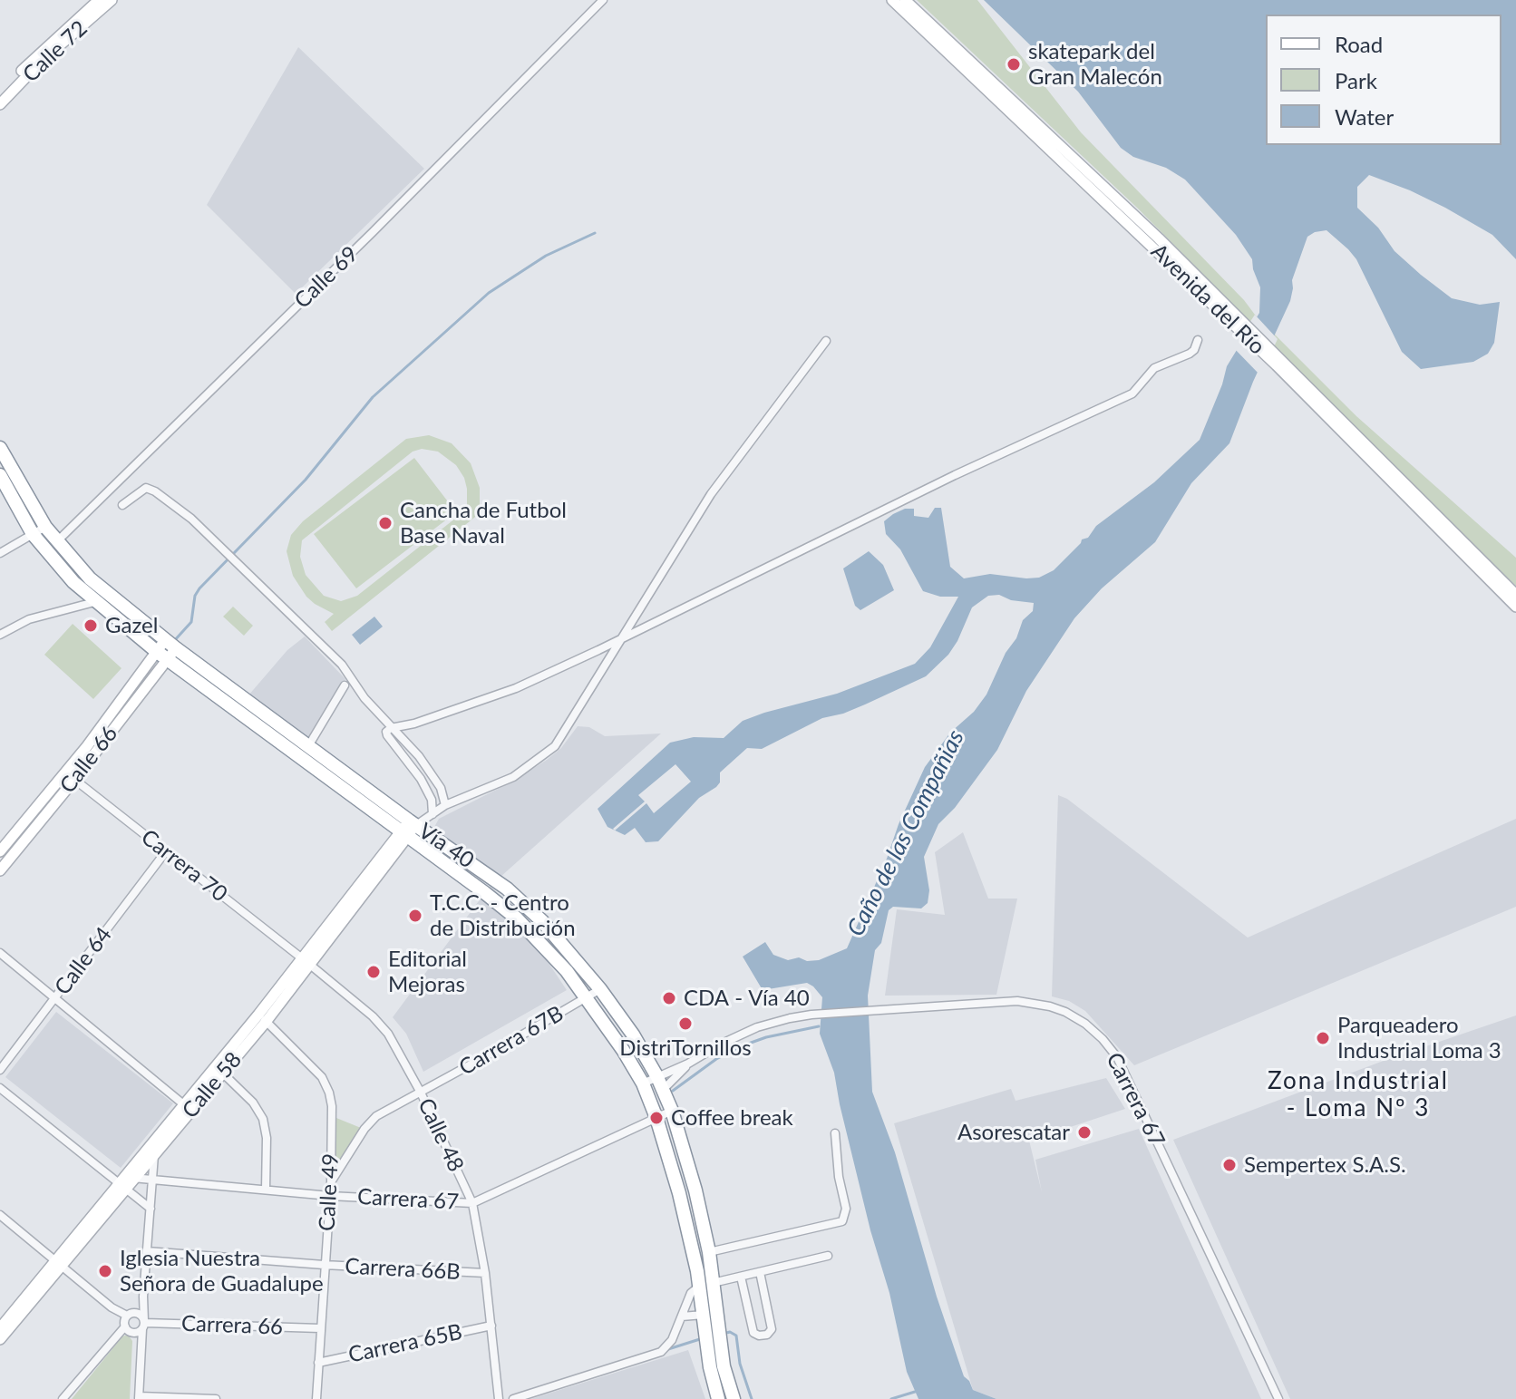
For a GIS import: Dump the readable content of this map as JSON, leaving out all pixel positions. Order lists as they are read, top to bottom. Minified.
{"streets":{"highway":["Vía 40"],"main road":["Calle 72","Avenida del Río","Calle 66","Calle 58"],"street":["Calle 69","Carrera 70","Calle 64","Carrera 67B","Carrera 67","Calle 48","Calle 49","Carrera 66B","Carrera 66","Carrera 65B"]},"crossings":[["Calle 69","Vía 40"],["Calle 66","Vía 40"],["Calle 66","Carrera 70"],["Vía 40","Carrera 67B"],["Vía 40","Calle 58"],["Vía 40","Carrera 67"],["Carrera 70","Calle 64"],["Carrera 70","Calle 58"],["Carrera 70","Calle 48"],["Carrera 67B","Calle 48"],["Carrera 67B","Calle 49"],["Calle 58","Carrera 67"],["Calle 58","Calle 48"],["Calle 58","Calle 49"],["Carrera 67","Calle 48"],["Carrera 67","Calle 49"],["Calle 48","Carrera 66B"],["Calle 48","Carrera 65B"],["Calle 49","Carrera 66B"],["Calle 49","Carrera 66"],["Calle 49","Carrera 65B"]],"districts":["Zona Industrial - Loma Nº 3"],"water":["Caño de las Compañias"],"places":["skatepark del Gran Malecón","Cancha de Futbol Base Naval","Gazel","T.C.C. - Centro de Distribución","Editorial Mejoras","CDA - Vía 40","DistriTornillos","Parqueadero Industrial Loma 3","Coffee break","Asorescatar","Sempertex S.A.S.","Iglesia Nuestra Señora de Guadalupe"],"legend":["Road","Park","Water"]}
